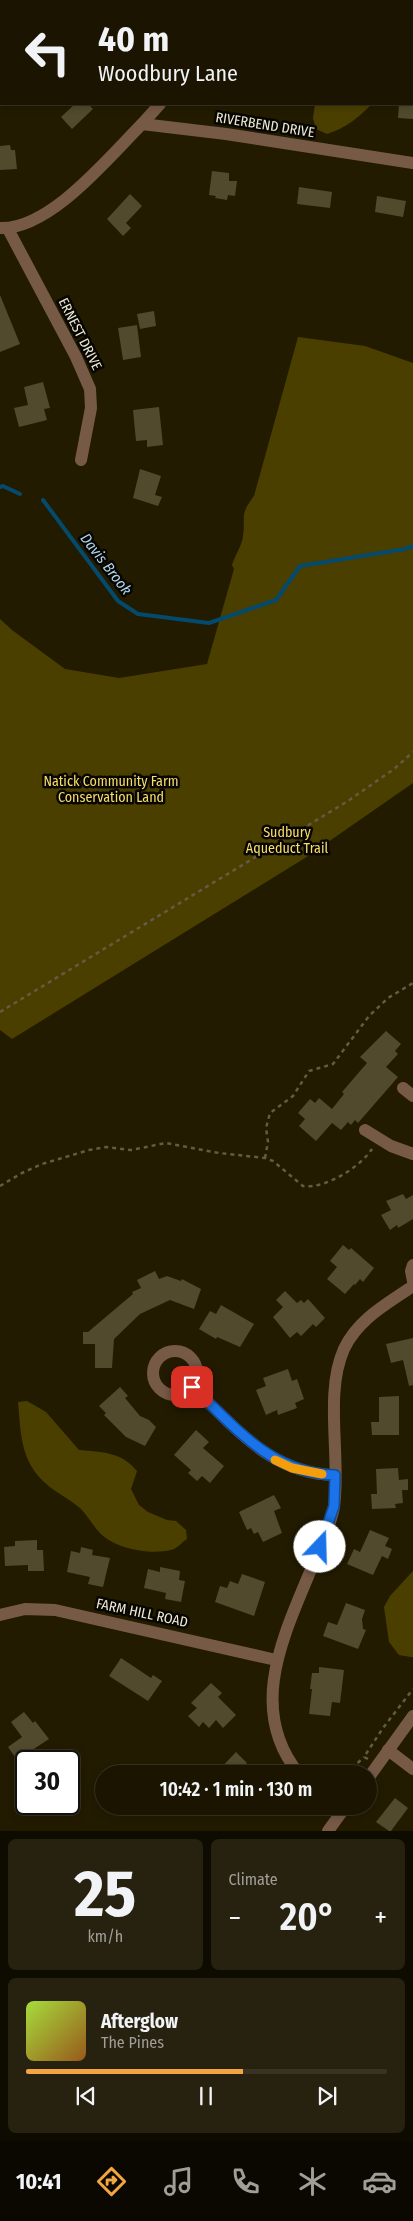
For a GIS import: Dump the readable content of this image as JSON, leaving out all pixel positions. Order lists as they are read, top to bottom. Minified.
{"streets":{"street":["RIVERBEND DRIVE","ERNEST DRIVE","FARM HILL ROAD"]},"water":["Davis Brook"],"parks":["Natick Community Farm Conservation Land","Sudbury Aqueduct Trail"],"page":{"turn":["40 m","Woodbury Lane"],"limit":"30","trip":"10:42 · 1 min · 130 m","tile":[["25","km/h"],"Climate"],"heat":["−","20°","+"],"song":["Afterglow","The Pines"],"tabs":"10:41"}}
